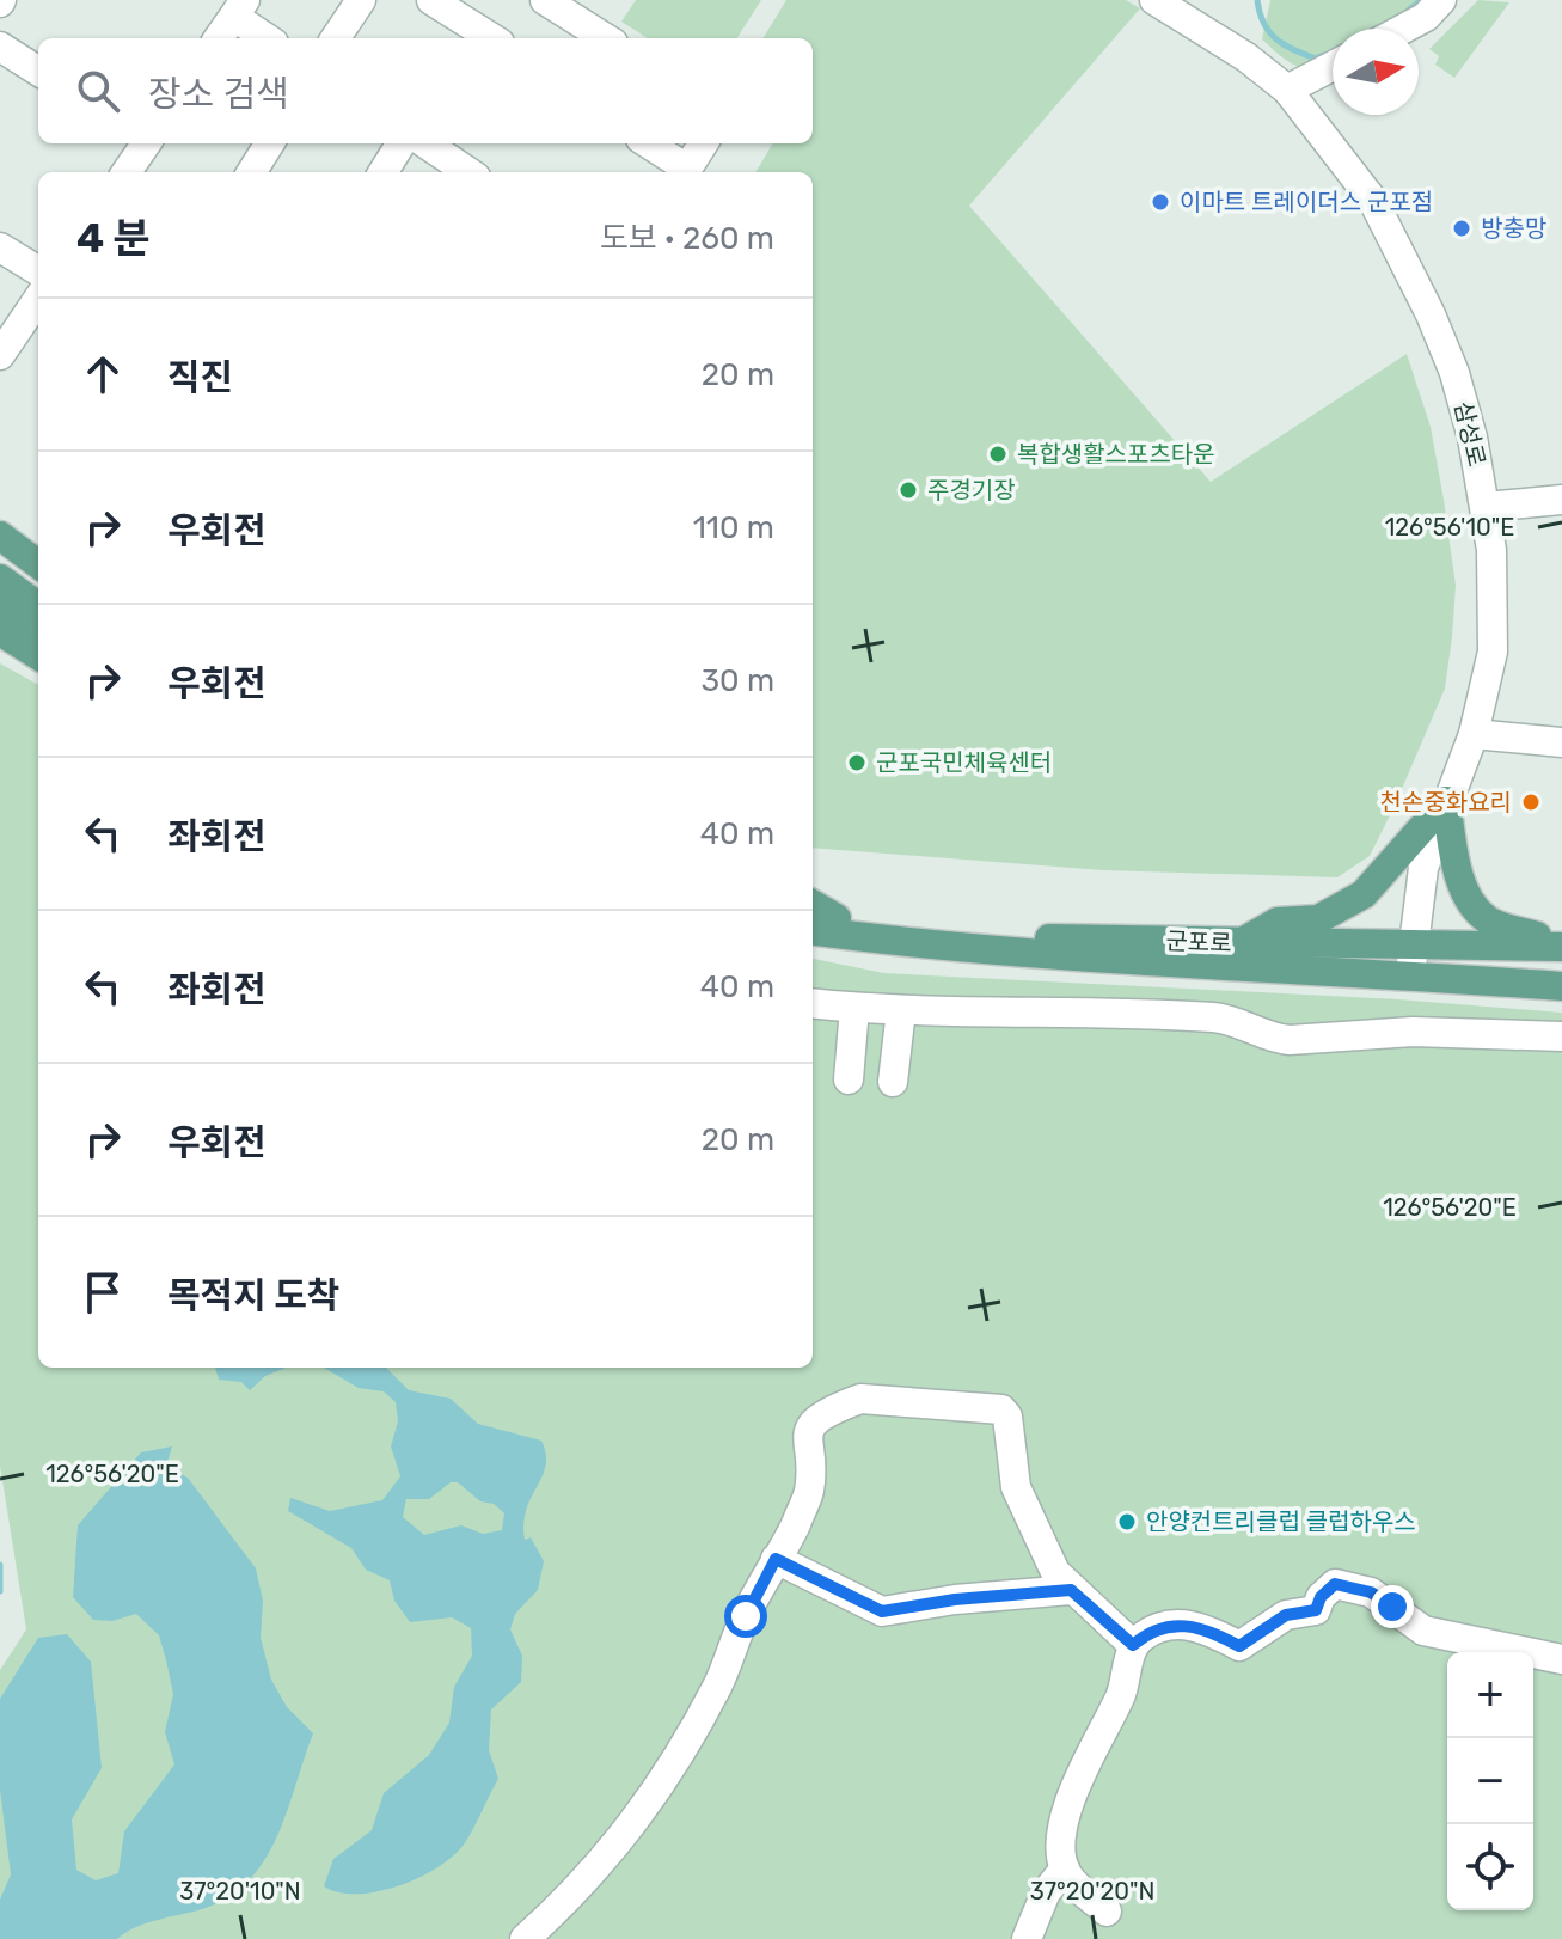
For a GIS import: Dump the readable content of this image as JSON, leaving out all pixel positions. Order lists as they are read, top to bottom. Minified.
{"streets":{"main road":["군포로"],"street":["삼성로"]},"crossings":[["삼성로","군포로"]],"places":["이마트 트레이더스 군포점","방충망","복합생활스포츠타운","주경기장","군포국민체육센터","천손중화요리","안양컨트리클럽 클럽하우스"],"north":"right","page":{"search":"장소 검색","heading":["4 분","도보 · 260 m"],"list":[["직진","20 m"],["우회전","110 m"],["우회전","30 m"],["좌회전","40 m"],["좌회전","40 m"],["우회전","20 m"],"목적지 도착"],"map_buttons":["+","−"]},"coordinates":["126°56'10\"E","126°56'20\"E","37°20'10\"N","37°20'20\"N"]}
